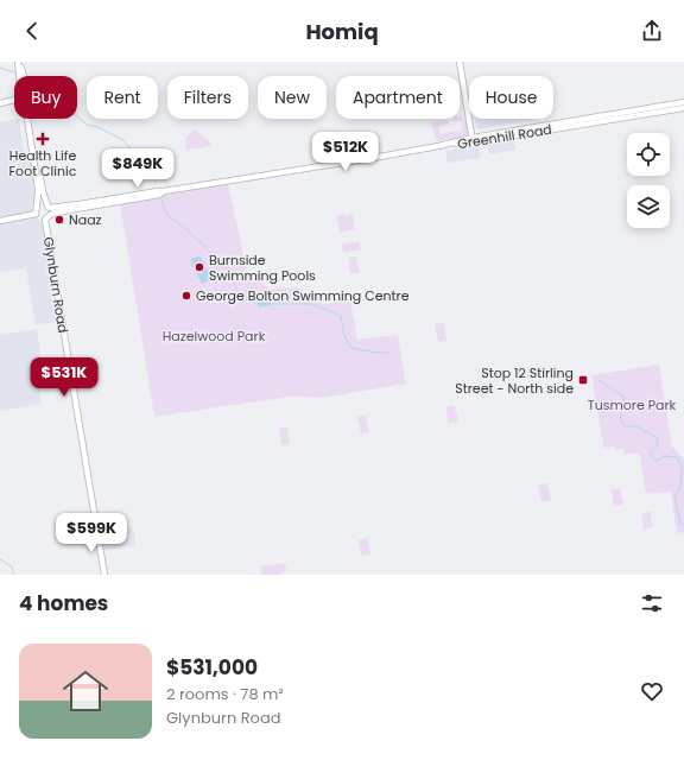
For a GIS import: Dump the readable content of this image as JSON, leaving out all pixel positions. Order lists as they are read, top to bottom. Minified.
{"streets":{"main road":["Greenhill Road","Glynburn Road"]},"crossings":[["Greenhill Road","Glynburn Road"]],"parks":["Hazelwood Park","Tusmore Park"],"places":{"health":["Health Life Foot Clinic"],"other":["Naaz","Burnside Swimming Pools","George Bolton Swimming Centre"],"transit":["Stop 12 Stirling Street - North side"]},"page":{"header":"Homiq","chip":["Buy","Rent","Filters","New","Apartment","House"],"price":["$512K","$849K","$531K","$599K"],"heading":"4 homes","list":[{"name":"$531,000","note":"2 rooms · 78 m² · Glynburn Road"}]}}
